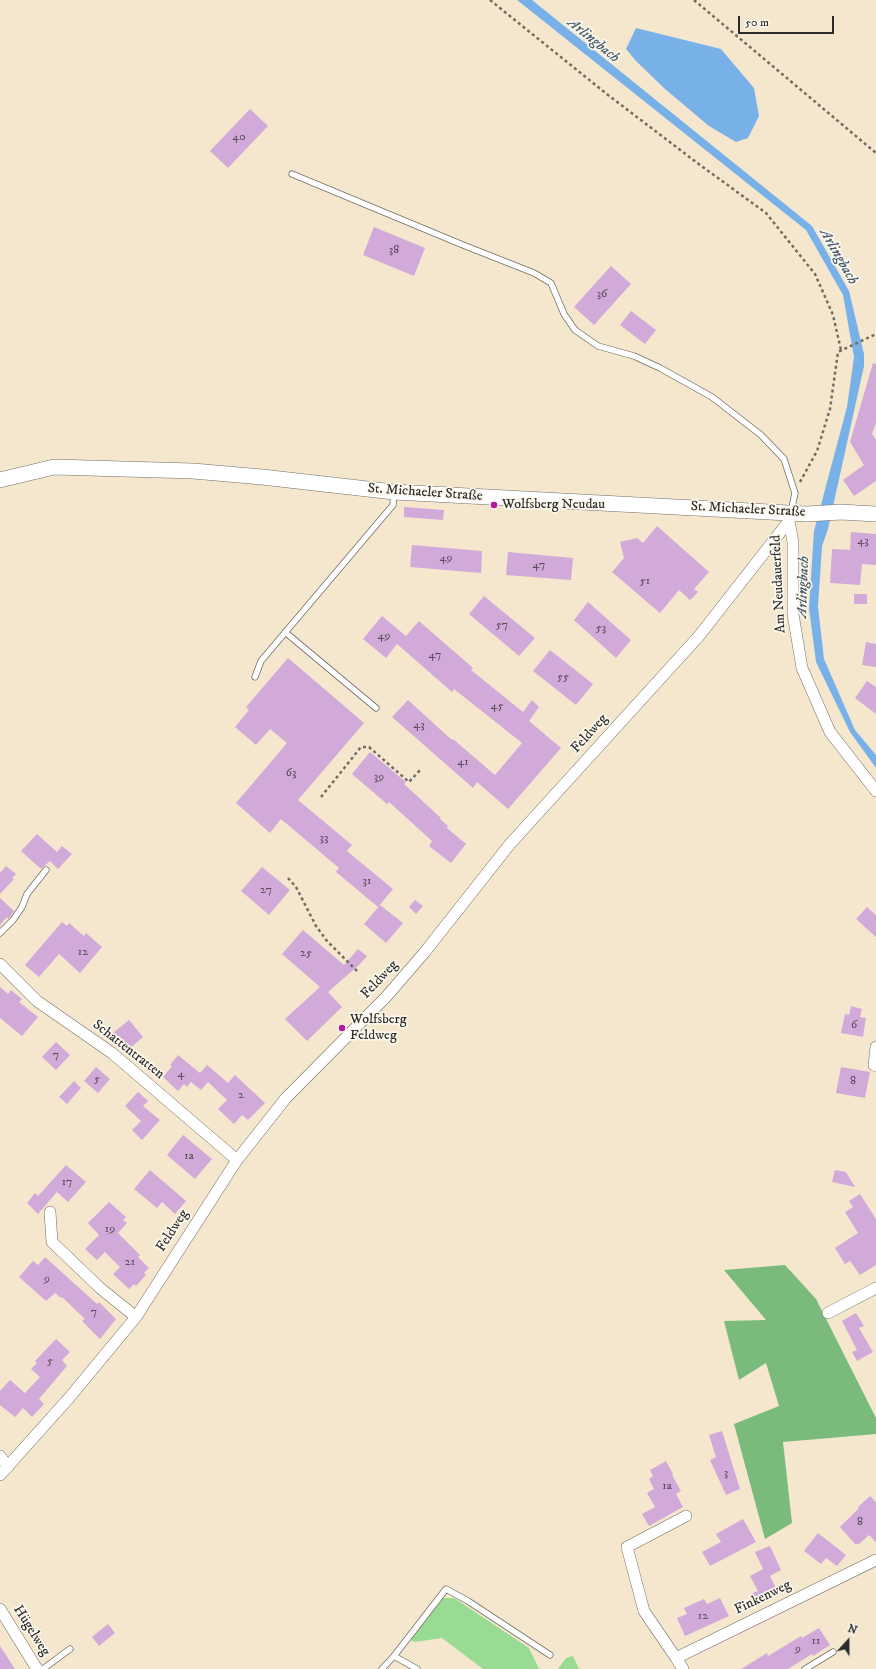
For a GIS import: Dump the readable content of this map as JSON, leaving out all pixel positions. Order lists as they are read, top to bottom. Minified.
{"streets":{"main road":["St. Michaeler Straße"],"street":["Am Neudauerfeld","Feldweg","Schattentratten","Finkenweg","Hügelweg"]},"crossings":[["St. Michaeler Straße","Am Neudauerfeld"],["St. Michaeler Straße","Feldweg"],["Am Neudauerfeld","Feldweg"],["Feldweg","Schattentratten"]],"water":["Arlingbach"],"places":["Wolfsberg Neudau","Wolfsberg Feldweg"],"house_numbers":["40","38","36","43","49","47","51","57","53","49","47","55","45","43","41","63","39","33","31","27","12","25","6","7","4","5","8","2","1a","17","19","21","9","7","5","3","1a","8","12","11","9"],"scale_bar":"50 m","north":"top"}
